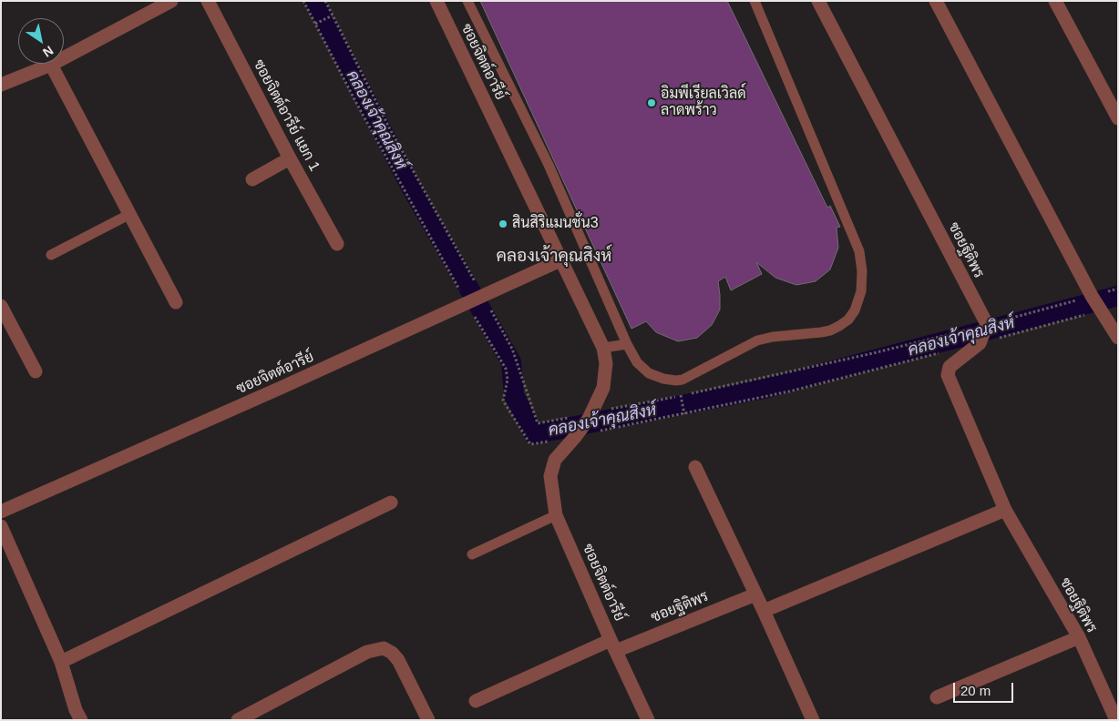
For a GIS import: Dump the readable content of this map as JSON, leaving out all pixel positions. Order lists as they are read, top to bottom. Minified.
{"streets":{"street":["ซอยจิตต์อารีย์","ซอยจิตต์อารีย์ แยก 1","ซอยฐิติพร"]},"crossings":[["ซอยจิตต์อารีย์","ซอยฐิติพร"]],"districts":["คลองเจ้าคุณสิงห์"],"water":["คลองเจ้าคุณสิงห์"],"places":["อิมพีเรียลเวิลด์ ลาดพร้าว","สินสิริแมนชั่น3"],"scale_bar":"20 m","north":"bottom right"}
